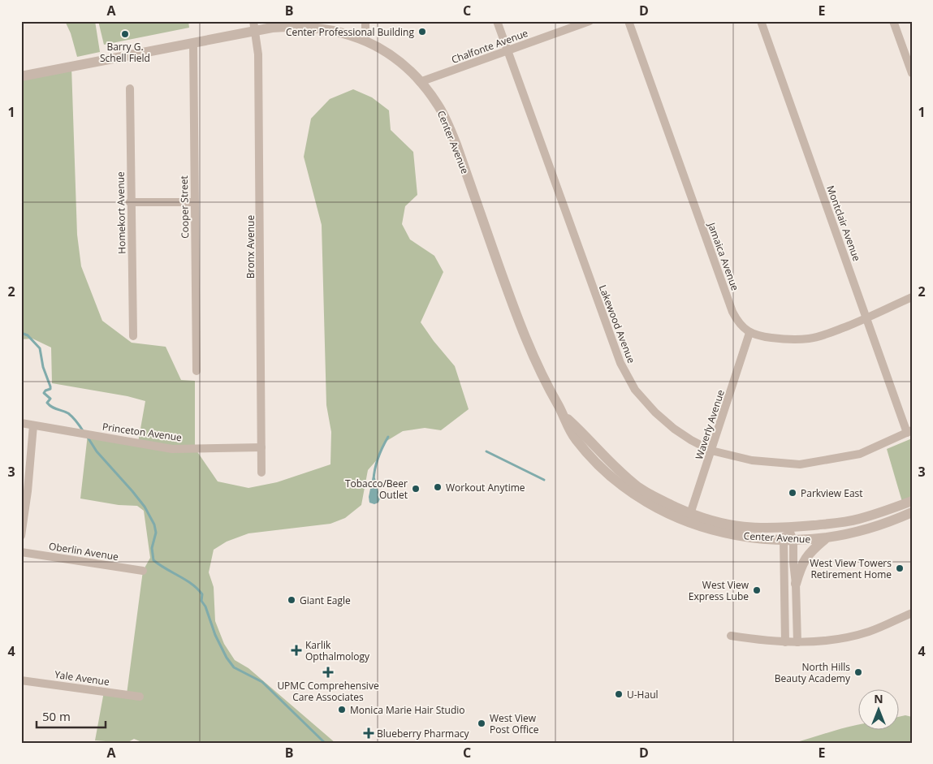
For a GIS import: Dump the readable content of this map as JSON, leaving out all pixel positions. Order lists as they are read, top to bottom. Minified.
{"streets":{"street":["Chalfonte Avenue","Center Avenue","Cooper Street","Homekort Avenue","Montclair Avenue","Bronx Avenue","Jamaica Avenue","Lakewood Avenue","Waverly Avenue","Princeton Avenue","Oberlin Avenue","Yale Avenue"]},"crossings":[["Chalfonte Avenue","Center Avenue"],["Chalfonte Avenue","Lakewood Avenue"],["Center Avenue","Cooper Street"],["Center Avenue","Bronx Avenue"],["Center Avenue","Waverly Avenue"],["Montclair Avenue","Lakewood Avenue"],["Bronx Avenue","Princeton Avenue"],["Jamaica Avenue","Waverly Avenue"],["Lakewood Avenue","Waverly Avenue"]],"places":{"other":["Center Professional Building","Barry G. Schell Field","Workout Anytime","Tobacco/Beer Outlet","Parkview East","West View Towers Retirement Home","West View Express Lube","Giant Eagle","North Hills Beauty Academy","U-Haul","Monica Marie Hair Studio","West View Post Office"],"health":["Karlik Opthalmology","UPMC Comprehensive Care Associates","Blueberry Pharmacy"]},"scale_bar":"50 m","north":"top","grid":{"columns":["A","B","C","D","E"],"rows":["1","2","3","4"]}}
